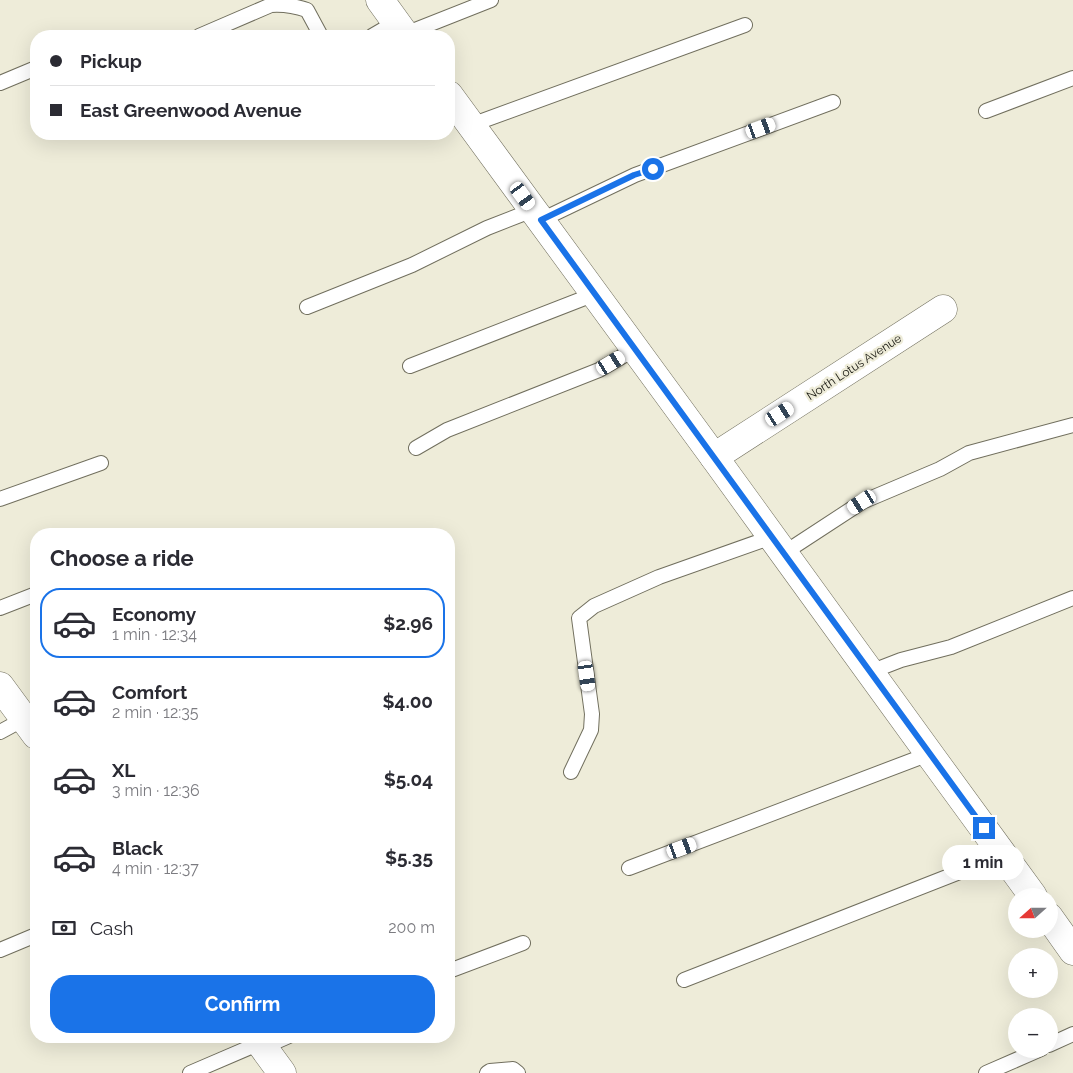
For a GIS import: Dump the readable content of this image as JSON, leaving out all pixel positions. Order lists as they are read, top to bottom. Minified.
{"streets":{"street":["North Lotus Avenue"]},"north":"left","page":{"banner":["Pickup","East Greenwood Avenue"],"heading":"Choose a ride","list":[{"name":"Economy","note":"1 min · 12:34","value":"$2.96"},{"name":"Comfort","note":"2 min · 12:35","value":"$4.00"},{"name":"XL","note":"3 min · 12:36","value":"$5.04"},{"name":"Black","note":"4 min · 12:37","value":"$5.35"}],"bubble":"1 min","map_buttons":["+","−"],"pay":["Cash","200 m"],"buttons":"Confirm"}}
